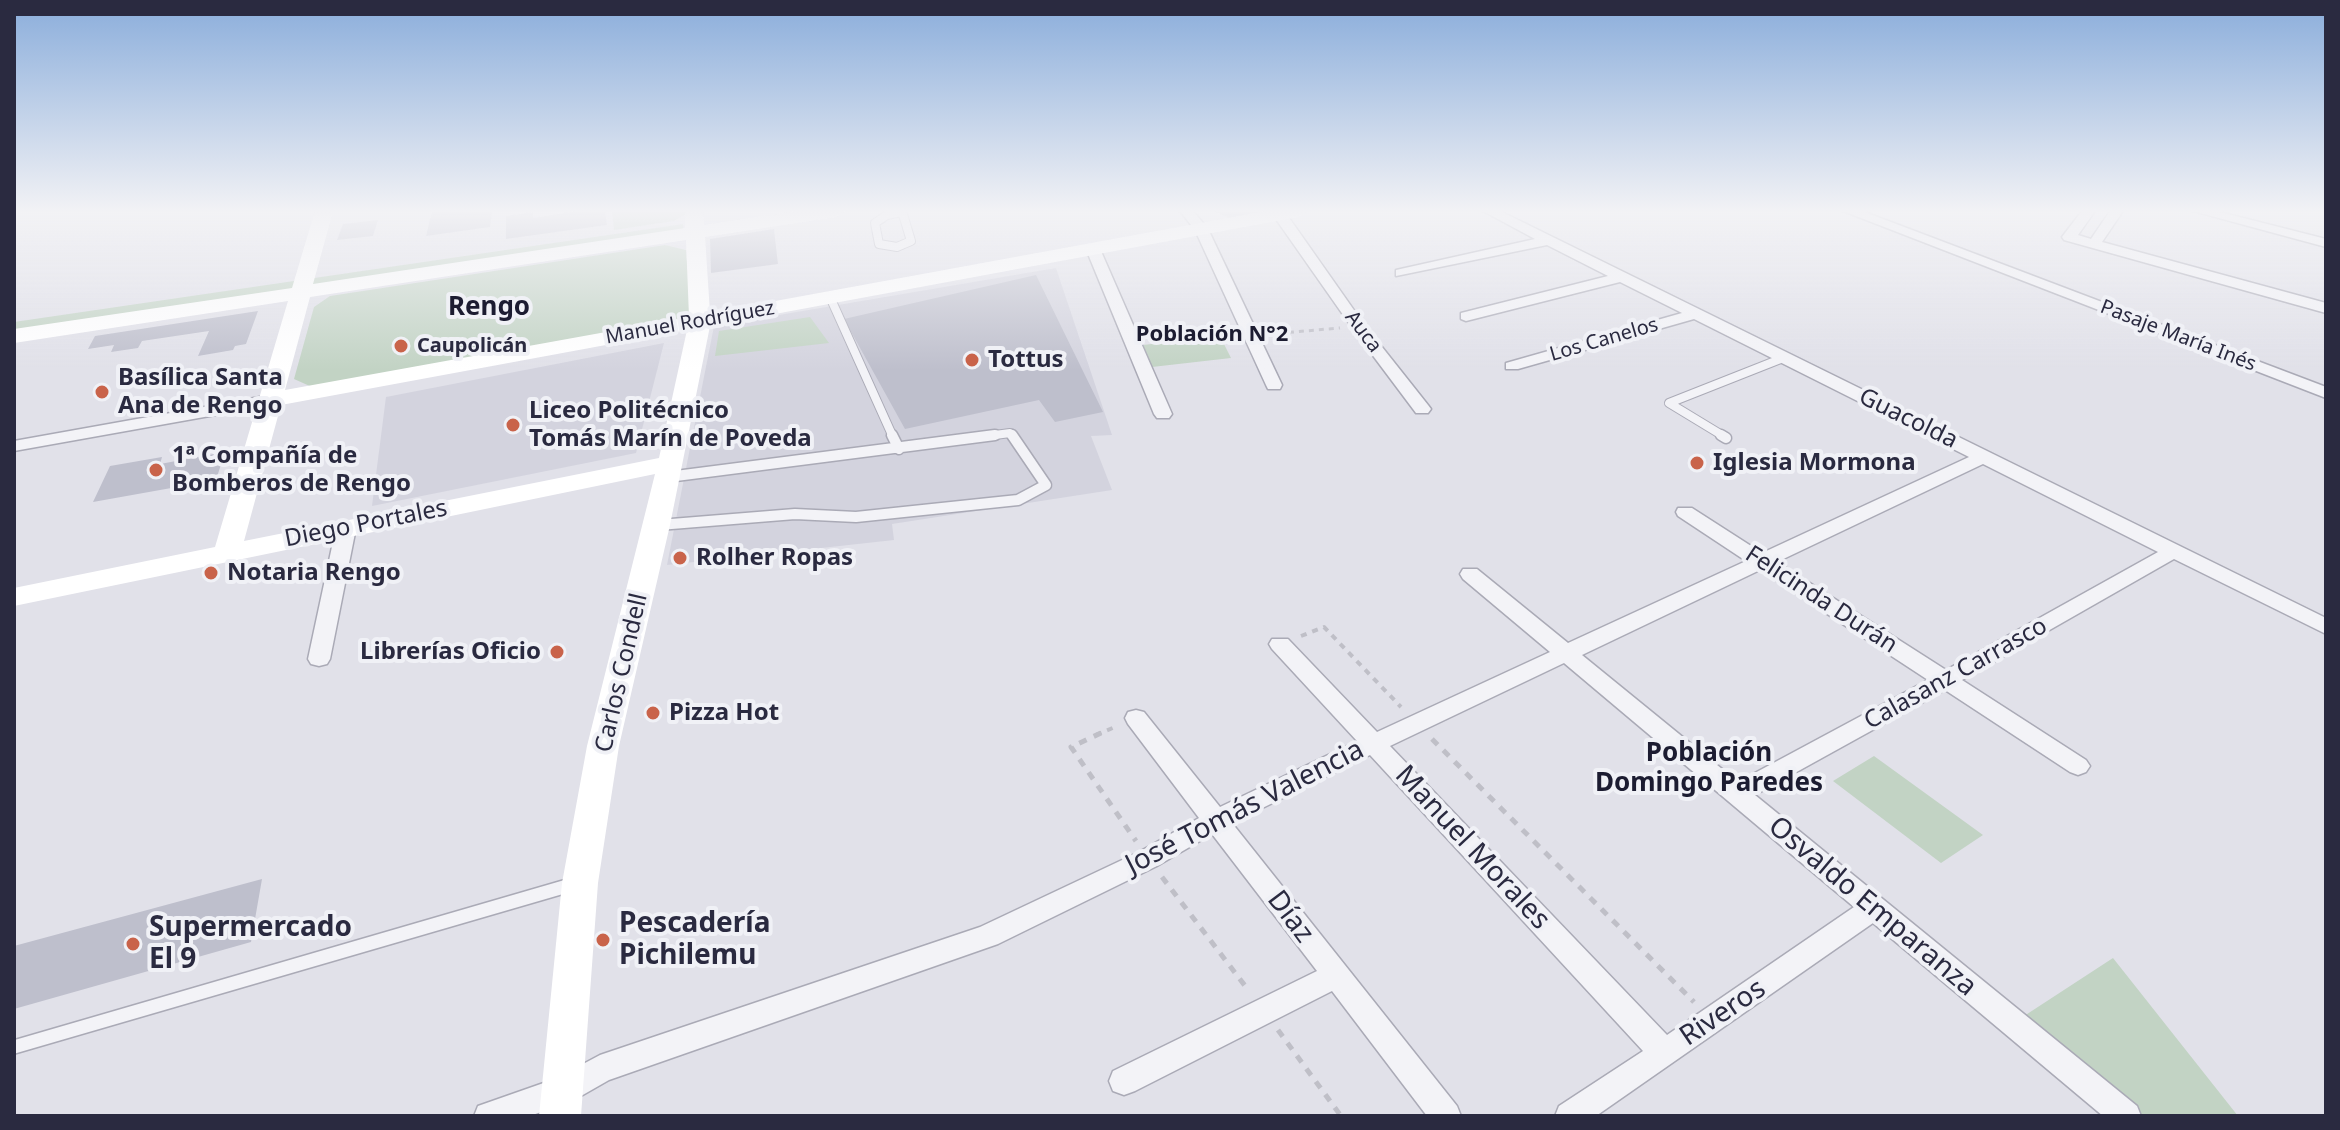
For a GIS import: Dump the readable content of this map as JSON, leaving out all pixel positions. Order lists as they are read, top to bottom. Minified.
{"streets":{"main road":["Manuel Rodríguez","Diego Portales","Carlos Condell"],"street":["Auca","Pasaje María Inés","Los Canelos","Guacolda","Felicinda Durán","Calasanz Carrasco","José Tomás Valencia","Manuel Morales","Osvaldo Emparanza","Díaz","Riveros"]},"crossings":[["Manuel Rodríguez","Carlos Condell"],["Los Canelos","Guacolda"],["Guacolda","Calasanz Carrasco"],["Guacolda","José Tomás Valencia"],["Diego Portales","Carlos Condell"],["Felicinda Durán","Calasanz Carrasco"],["Felicinda Durán","José Tomás Valencia"],["Carlos Condell","José Tomás Valencia"],["Calasanz Carrasco","Osvaldo Emparanza"],["José Tomás Valencia","Manuel Morales"],["José Tomás Valencia","Osvaldo Emparanza"],["José Tomás Valencia","Díaz"],["Manuel Morales","Riveros"],["Osvaldo Emparanza","Riveros"]],"districts":["Rengo","Población N°2","Población Domingo Paredes"],"places":["Caupolicán","Tottus","Basílica Santa Ana de Rengo","Liceo Politécnico Tomás Marín de Poveda","Iglesia Mormona","1ª Compañía de Bomberos de Rengo","Rolher Ropas","Notaria Rengo","Librerías Oficio","Pizza Hot","Pescadería Pichilemu","Supermercado El 9"]}
